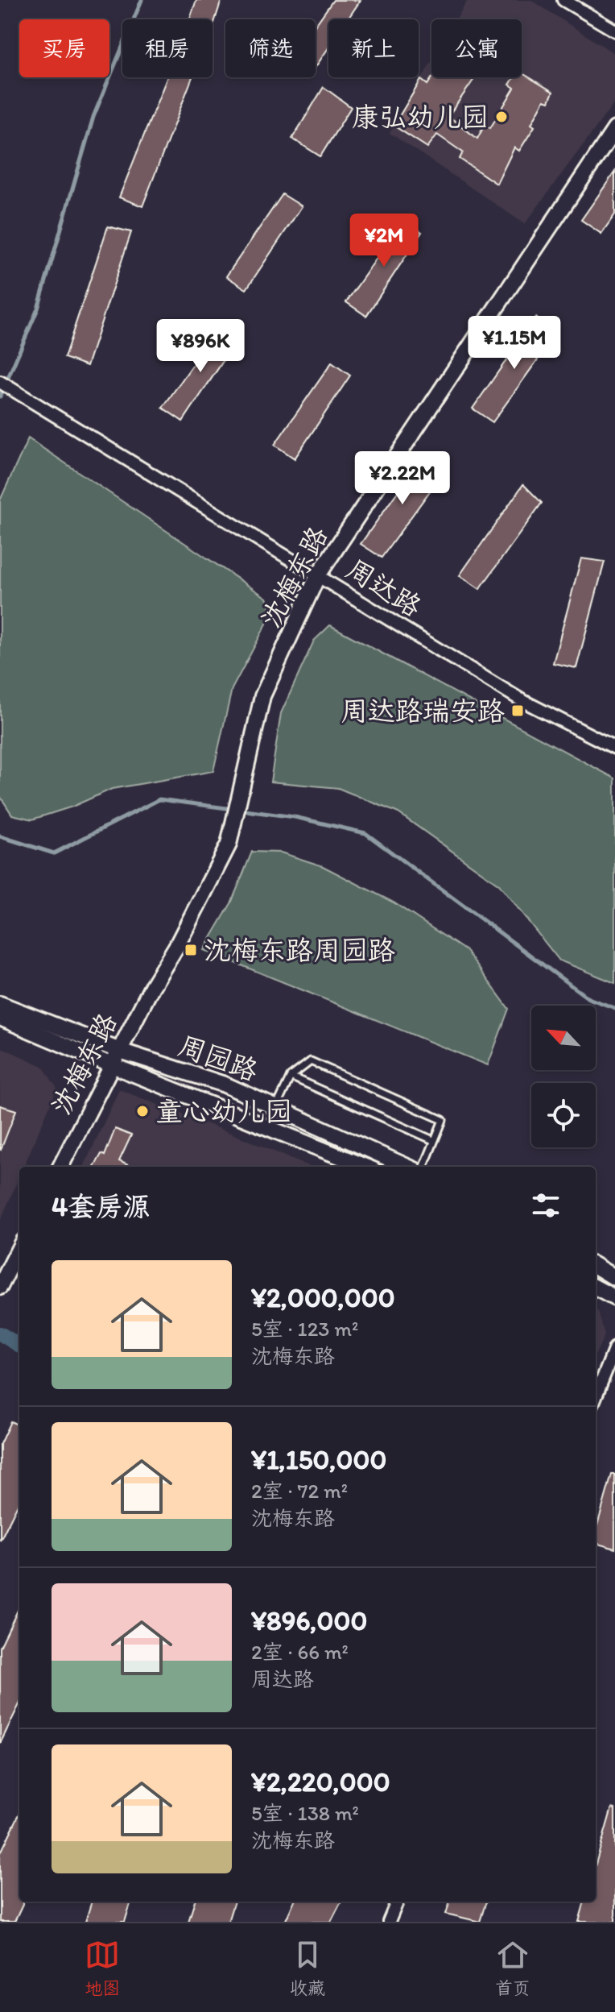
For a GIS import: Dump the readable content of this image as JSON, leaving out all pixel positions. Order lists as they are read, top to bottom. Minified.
{"streets":{"street":["沈梅东路","周达路","周园路"]},"crossings":[["沈梅东路","周达路"],["沈梅东路","周园路"]],"places":{"other":["康弘幼儿园","童心幼儿园"],"transit":["周达路瑞安路","沈梅东路周园路"]},"north":"top left","page":{"chip":["买房","租房","筛选","新上","公寓"],"price":["¥2M","¥1.15M","¥896K","¥2.22M"],"heading":"4套房源","list":[{"name":"¥2,000,000","note":"5室 · 123 m² · 沈梅东路"},{"name":"¥1,150,000","note":"2室 · 72 m² · 沈梅东路"},{"name":"¥896,000","note":"2室 · 66 m² · 周达路"},{"name":"¥2,220,000","note":"5室 · 138 m² · 沈梅东路"}],"tabs":["地图","收藏","首页"]}}
